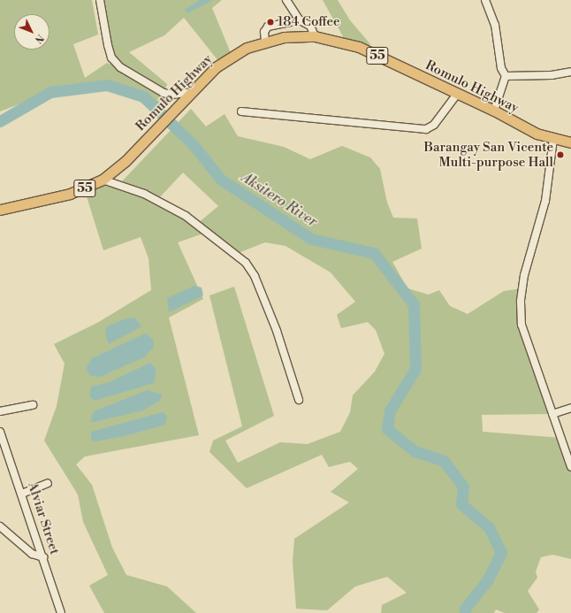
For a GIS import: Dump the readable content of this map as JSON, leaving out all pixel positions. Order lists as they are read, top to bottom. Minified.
{"streets":{"highway":["55","Romulo Highway"],"street":["Alviar Street"]},"water":["Aksitero River"],"places":["184 Coffee","Barangay San Vicente Multi-purpose Hall"],"north":"bottom right"}
